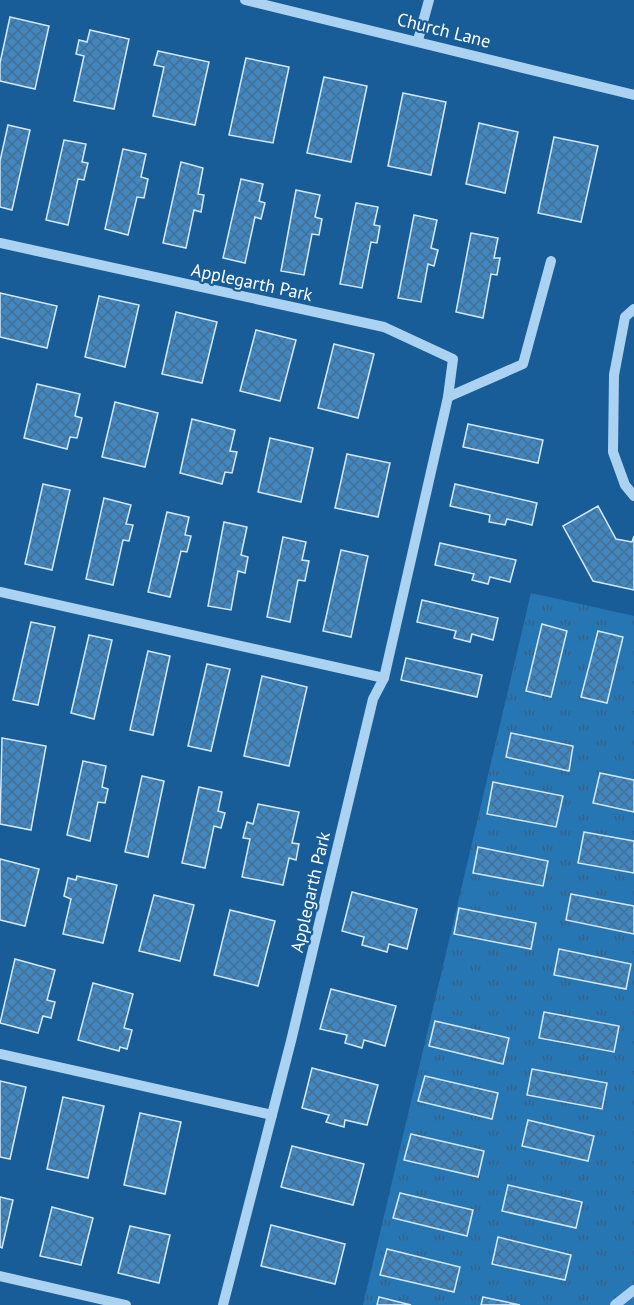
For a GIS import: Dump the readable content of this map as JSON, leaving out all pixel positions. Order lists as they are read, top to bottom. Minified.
{"streets":{"street":["Church Lane","Applegarth Park"]}}
